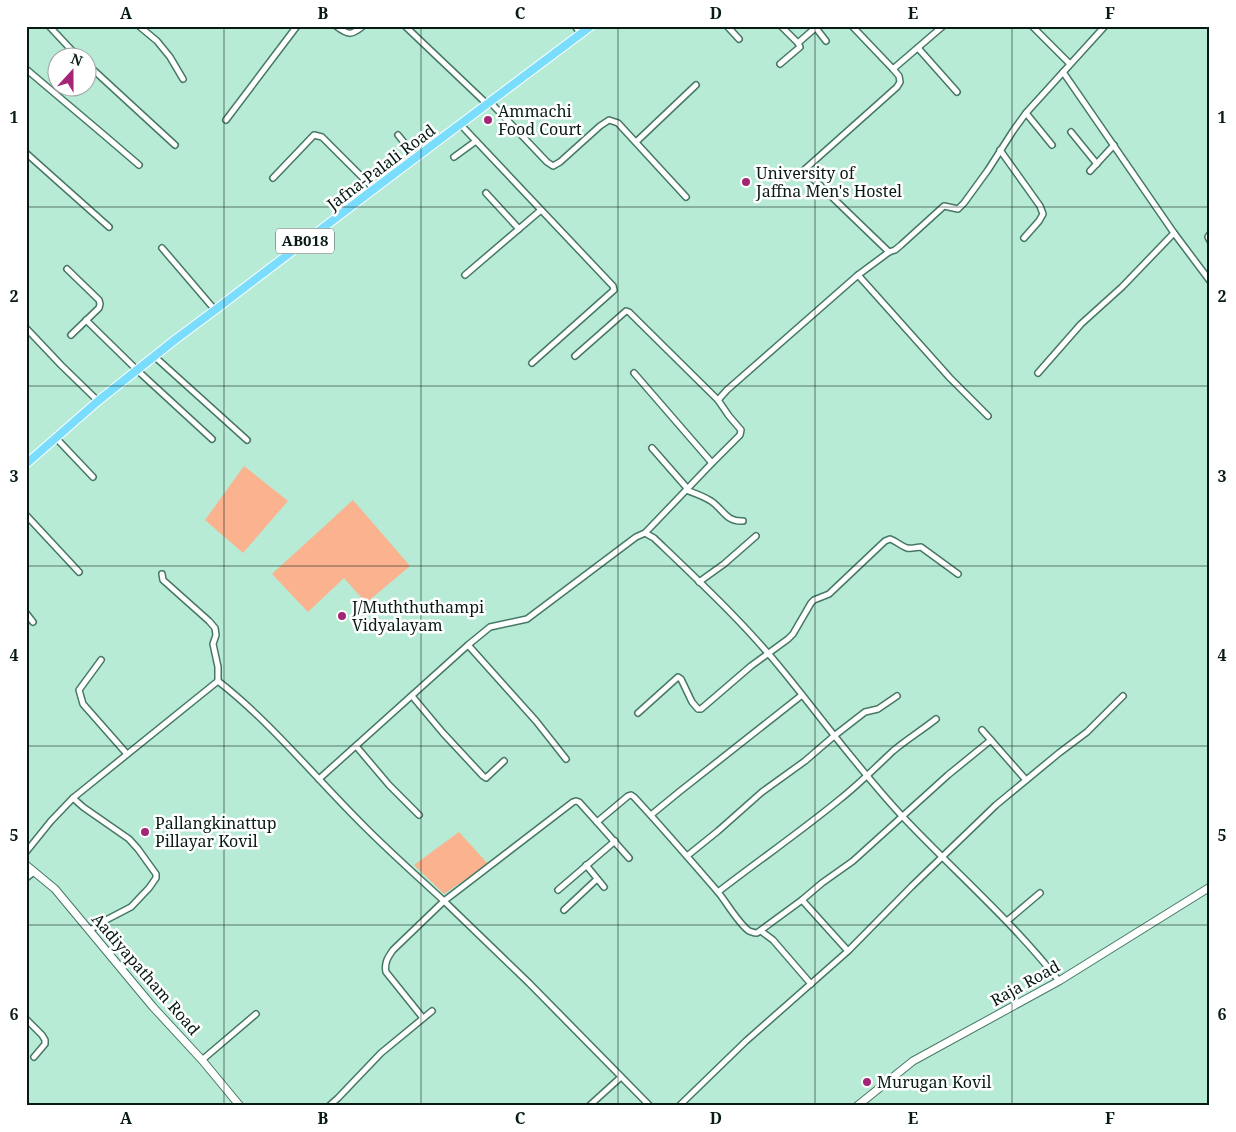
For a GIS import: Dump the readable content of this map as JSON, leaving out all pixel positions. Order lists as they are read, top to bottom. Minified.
{"streets":{"main road":["Jafna-Palali Road","AB018"],"street":["Aadiyapatham Road","Raja Road"]},"places":["Ammachi Food Court","University of Jaffna Men's Hostel","J/Muththuthampi Vidyalayam","Pallangkinattup Pillayar Kovil","Murugan Kovil"],"north":"top","grid":{"columns":["A","B","C","D","E","F"],"rows":["1","2","3","4","5","6"]}}
